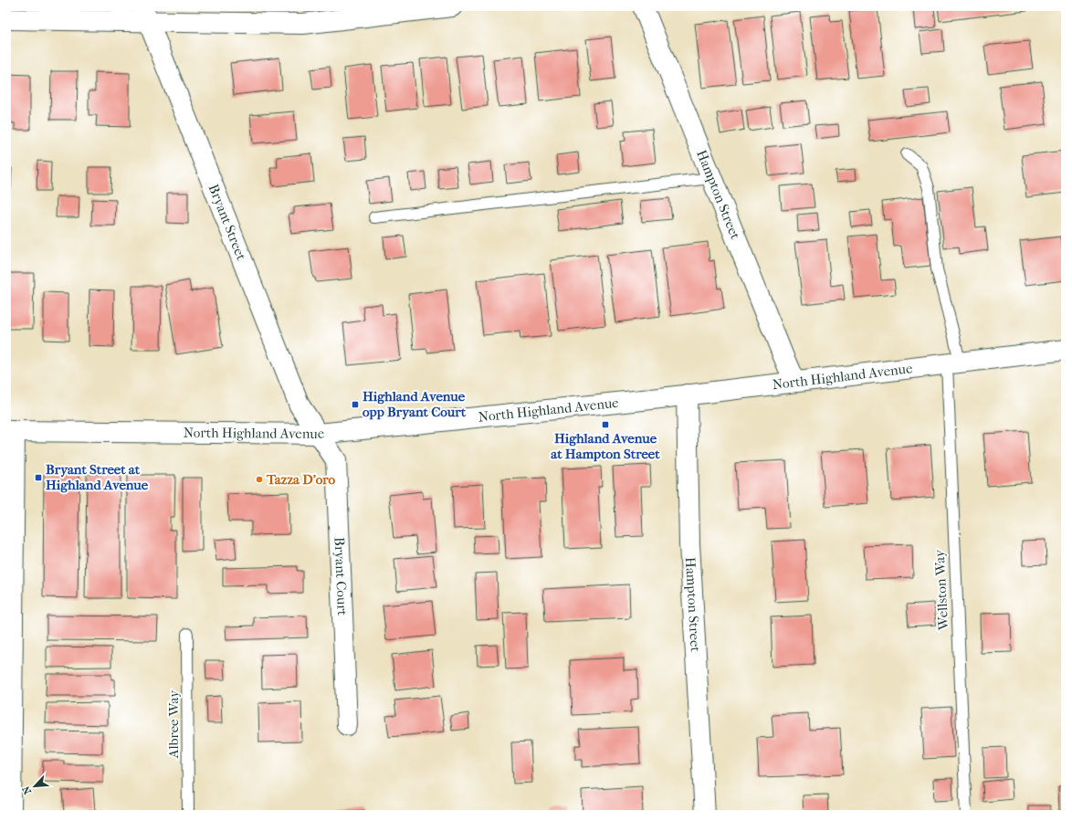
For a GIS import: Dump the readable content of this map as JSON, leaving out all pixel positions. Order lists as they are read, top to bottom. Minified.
{"streets":{"street":["Hampton Street","Bryant Street","North Highland Avenue","Bryant Court"],"lane":["Wellston Way","Albree Way"]},"crossings":[["Hampton Street","North Highland Avenue"],["Bryant Street","North Highland Avenue"],["Bryant Street","Bryant Court"],["North Highland Avenue","Bryant Court"],["North Highland Avenue","Wellston Way"]],"places":{"transit":["Highland Avenue opp Bryant Court","Highland Avenue at Hampton Street","Bryant Street at Highland Avenue"],"other":["Tazza D'oro"]},"north":"bottom left"}
